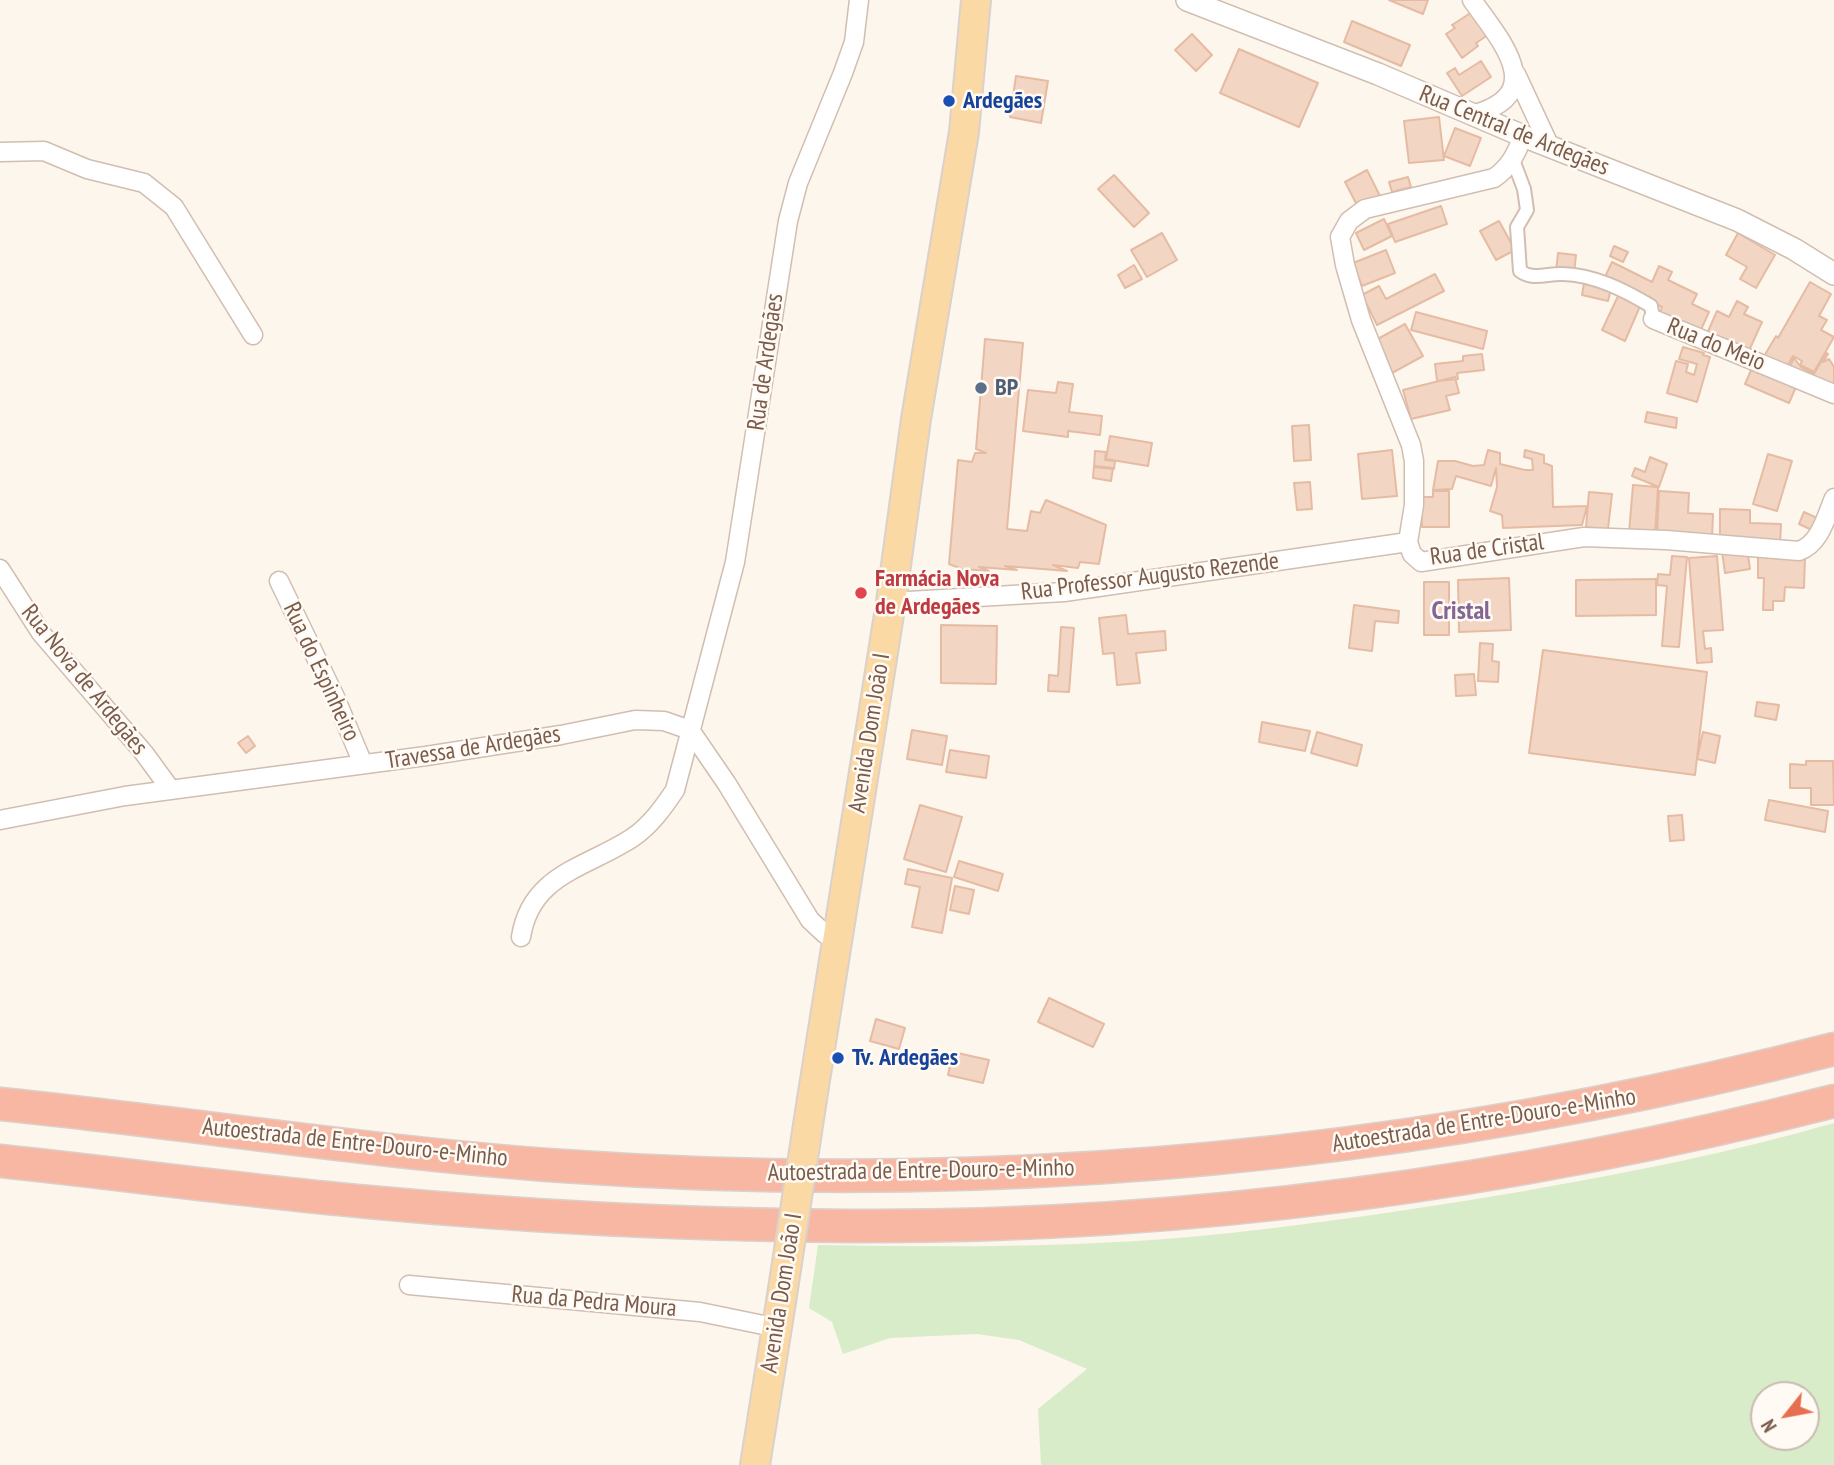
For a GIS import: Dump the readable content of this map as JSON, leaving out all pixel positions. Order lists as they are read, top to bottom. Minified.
{"streets":{"highway":["Autoestrada de Entre-Douro-e-Minho"],"main road":["Avenida Dom João I"],"street":["Rua Central de Ardegães","Rua do Meio","Rua de Ardegães","Rua de Cristal","Rua Professor Augusto Rezende","Rua do Espinheiro","Rua Nova de Ardegães","Travessa de Ardegães","Rua da Pedra Moura"]},"crossings":[["Rua do Meio","Rua de Cristal"],["Rua de Ardegães","Travessa de Ardegães"],["Rua de Cristal","Rua Professor Augusto Rezende"],["Rua Professor Augusto Rezende","Avenida Dom João I"],["Rua do Espinheiro","Travessa de Ardegães"],["Rua Nova de Ardegães","Travessa de Ardegães"],["Avenida Dom João I","Rua da Pedra Moura"]],"districts":["Cristal"],"places":["Ardegães","BP","Farmácia Nova de Ardegães","Tv. Ardegães"],"north":"bottom left"}
